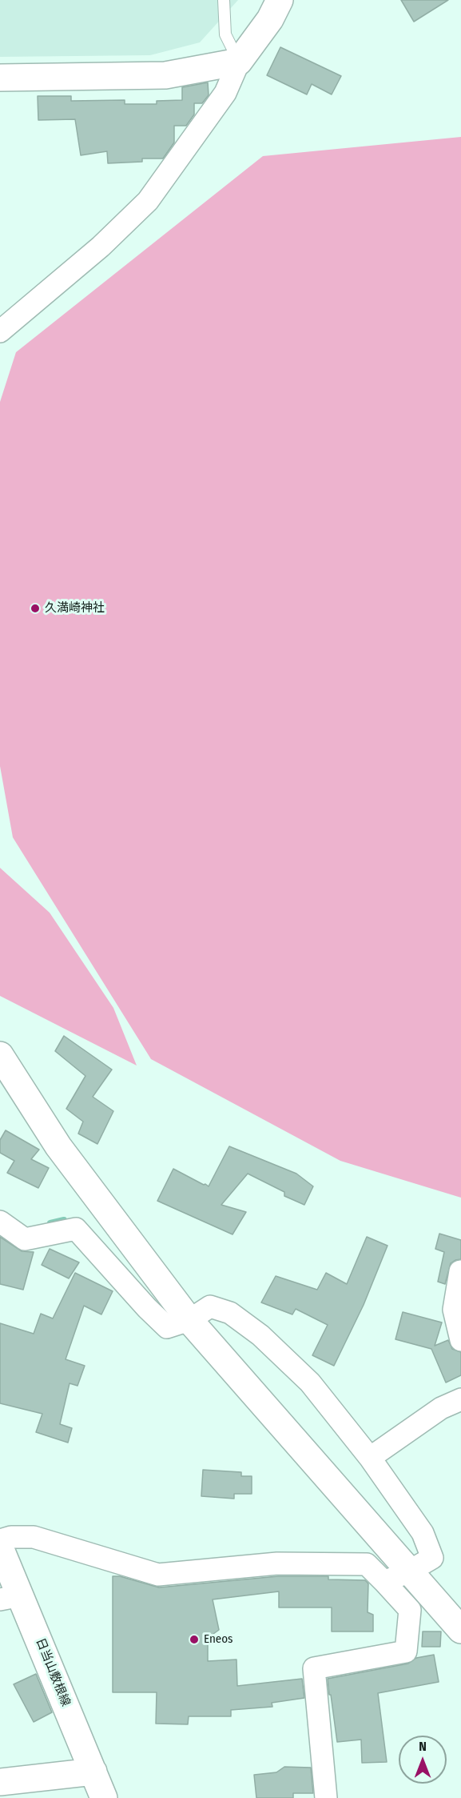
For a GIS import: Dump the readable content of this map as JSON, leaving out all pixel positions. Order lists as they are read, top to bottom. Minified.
{"streets":{"street":["日当山敷根線"]},"places":["久満崎神社","Eneos"],"north":"top"}
